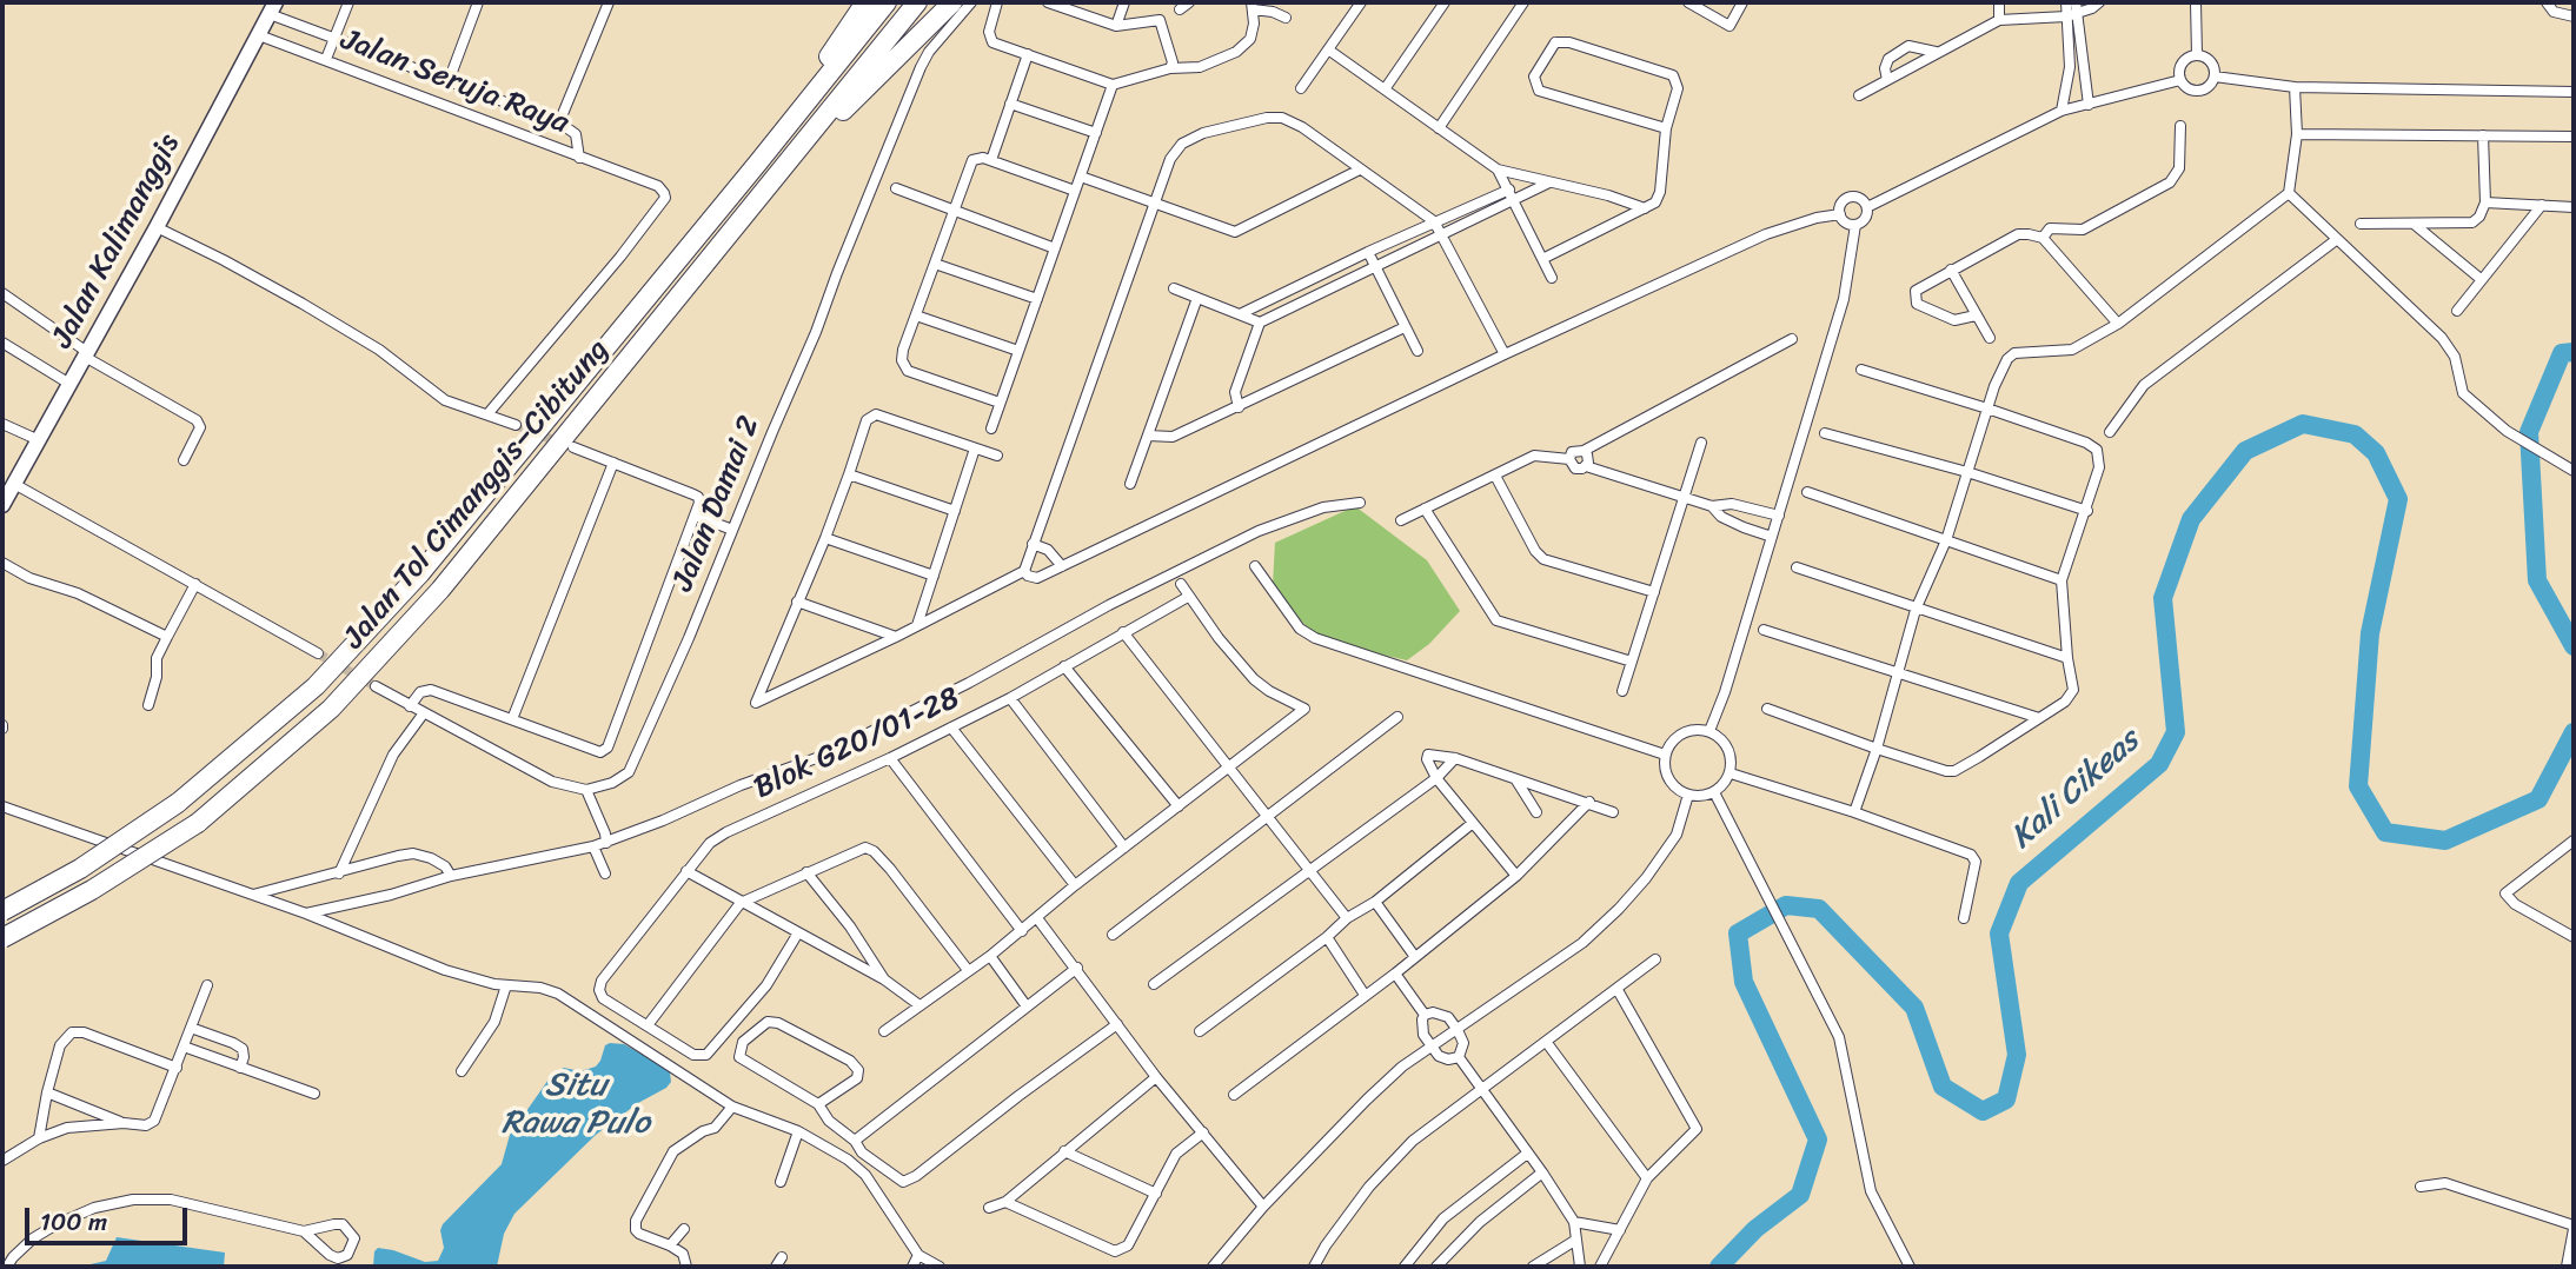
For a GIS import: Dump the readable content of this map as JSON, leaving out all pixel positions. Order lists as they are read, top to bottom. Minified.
{"streets":{"highway":["Jalan Tol Cimanggis–Cibitung"],"main road":["Jalan Kalimanggis"],"street":["Jalan Seruja Raya","Jalan Damai 2","Blok G20/01-28"]},"crossings":[["Jalan Seruja Raya","Jalan Kalimanggis"]],"water":["Kali Cikeas","Situ Rawa Pulo"],"scale_bar":"100 m"}
